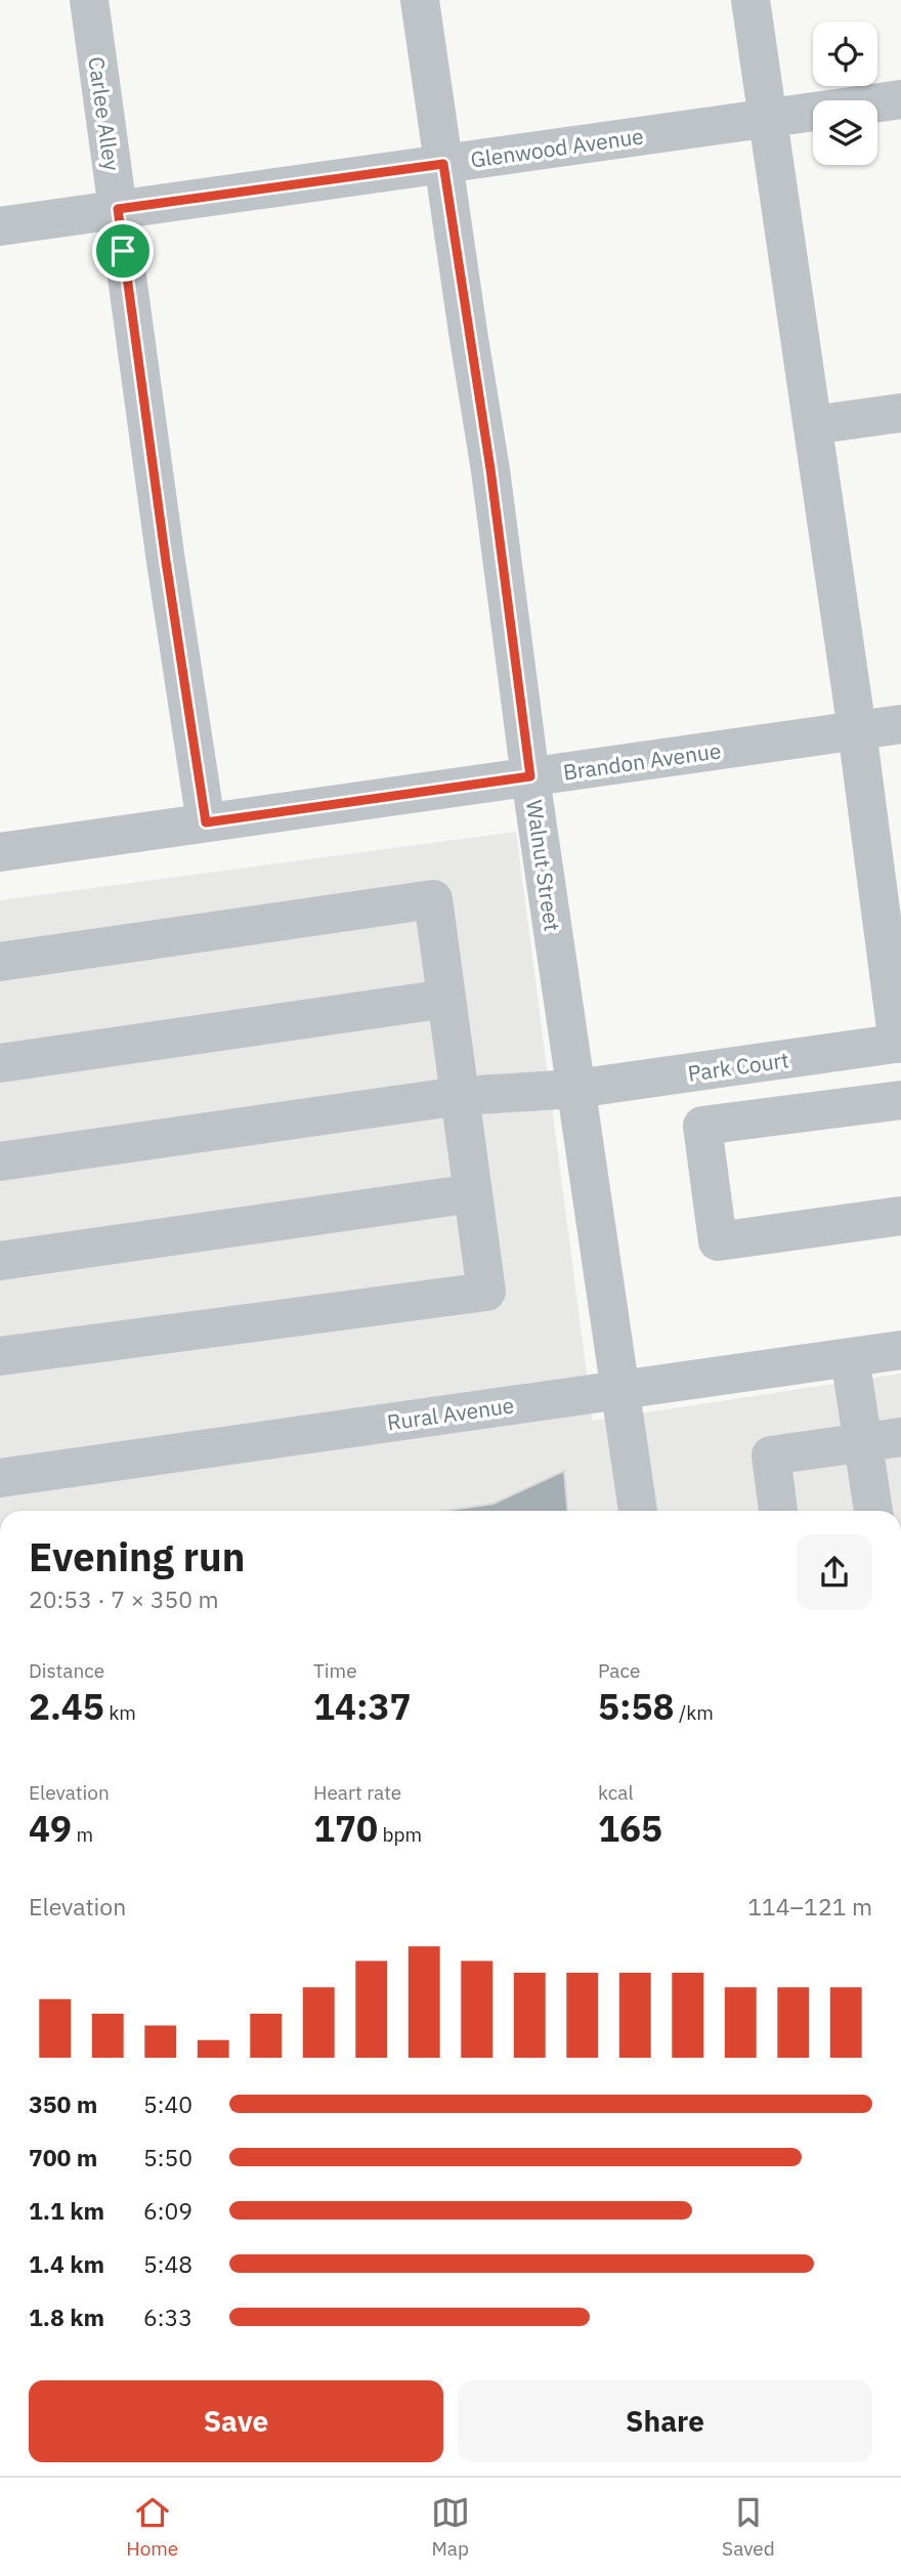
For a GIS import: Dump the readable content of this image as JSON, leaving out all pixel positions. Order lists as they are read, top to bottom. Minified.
{"streets":{"street":["Carlee Alley","Glenwood Avenue","Brandon Avenue","Walnut Street","Park Court","Rural Avenue"]},"crossings":[["Carlee Alley","Glenwood Avenue"],["Carlee Alley","Brandon Avenue"],["Glenwood Avenue","Walnut Street"],["Brandon Avenue","Walnut Street"],["Walnut Street","Park Court"],["Walnut Street","Rural Avenue"]],"page":{"heading":["Evening run","20:53 · 7 × 350 m"],"stats":[["Distance","2.45 km"],["Time","14:37"],["Pace","5:58 /km"],["Elevation","49 m"],["Heart rate","170 bpm"],["kcal","165"]],"chart":["Elevation","114–121 m"],"list":[{"name":"350 m","note":"5:40"},{"name":"700 m","note":"5:50"},{"name":"1.1 km","note":"6:09"},{"name":"1.4 km","note":"5:48"},{"name":"1.8 km","note":"6:33"}],"buttons":["Save","Share"],"tabs":["Home","Map","Saved"]}}
